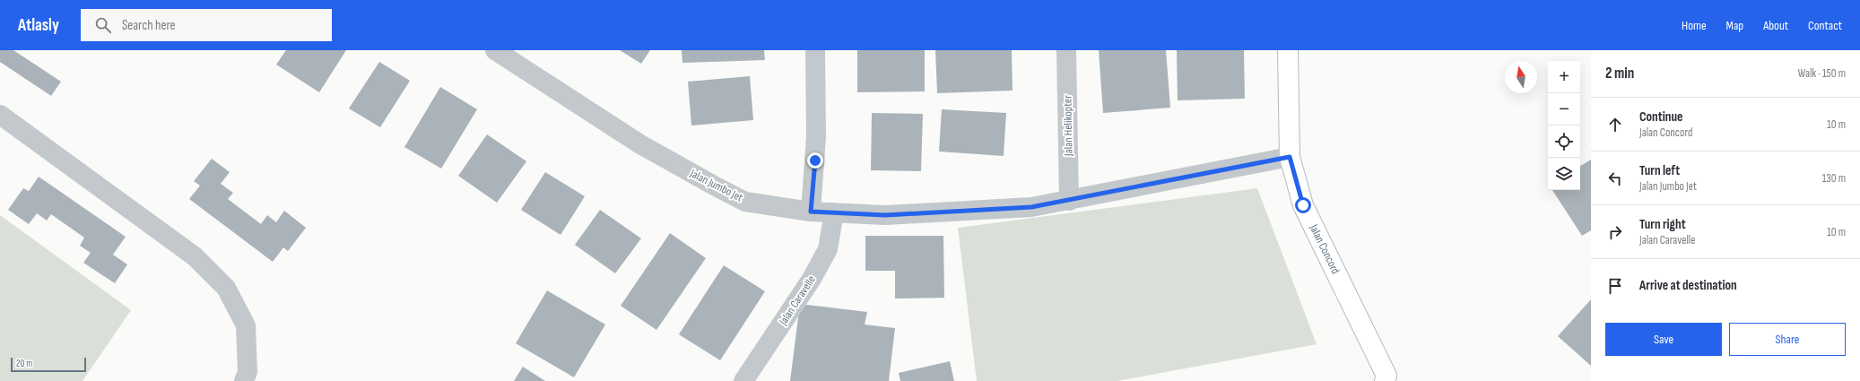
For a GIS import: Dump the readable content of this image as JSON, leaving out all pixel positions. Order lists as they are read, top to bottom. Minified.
{"streets":{"street":["Jalan Helikopter","Jalan Jumbo Jet","Jalan Concord","Jalan Caravelle"]},"crossings":[["Jalan Helikopter","Jalan Jumbo Jet"],["Jalan Jumbo Jet","Jalan Concord"],["Jalan Jumbo Jet","Jalan Caravelle"]],"scale_bar":"20 m","north":"top","page":{"header":"Atlasly","search":"Search here","nav":["Home","Map","About","Contact"],"heading":["2 min","Walk · 150 m"],"map_buttons":["+","−"],"list":[["Continue","Jalan Concord","10 m"],["Turn left","Jalan Jumbo Jet","130 m"],["Turn right","Jalan Caravelle","10 m"],"Arrive at destination"],"buttons":["Save","Share"],"scale":"20 m"}}
